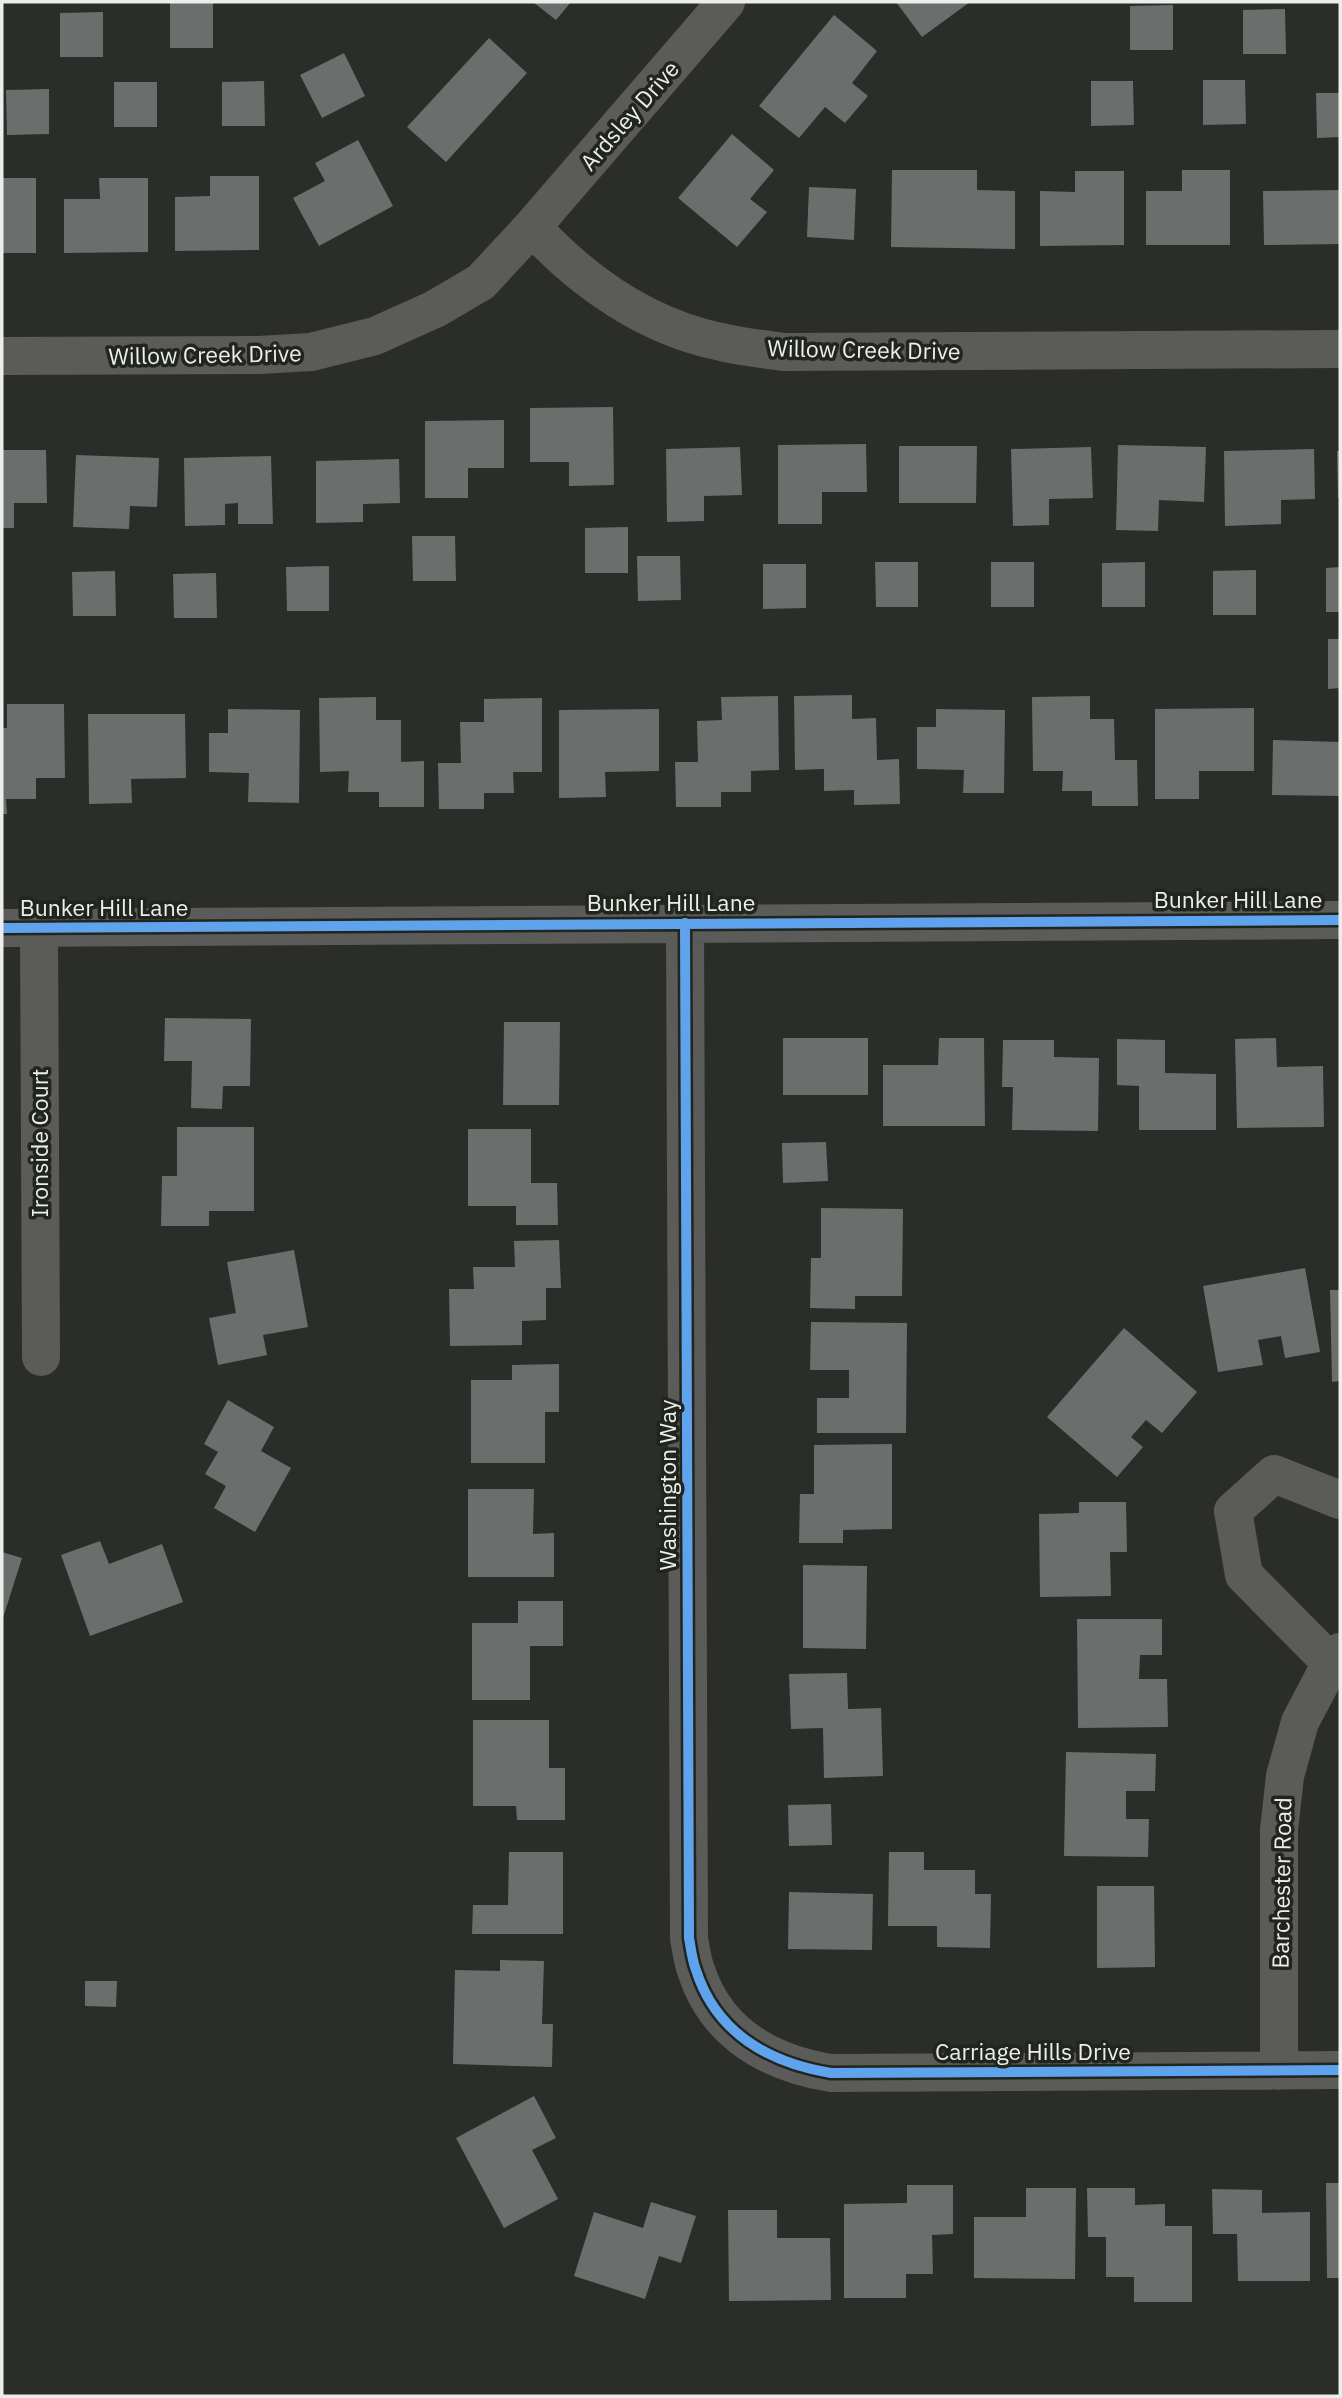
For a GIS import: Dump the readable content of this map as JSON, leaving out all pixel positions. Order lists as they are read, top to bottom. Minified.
{"streets":{"street":["Ardsley Drive","Willow Creek Drive","Bunker Hill Lane","Ironside Court","Washington Way","Barchester Road","Carriage Hills Drive"]},"crossings":[["Ardsley Drive","Willow Creek Drive"],["Bunker Hill Lane","Ironside Court"],["Bunker Hill Lane","Washington Way"],["Washington Way","Carriage Hills Drive"],["Barchester Road","Carriage Hills Drive"]]}
